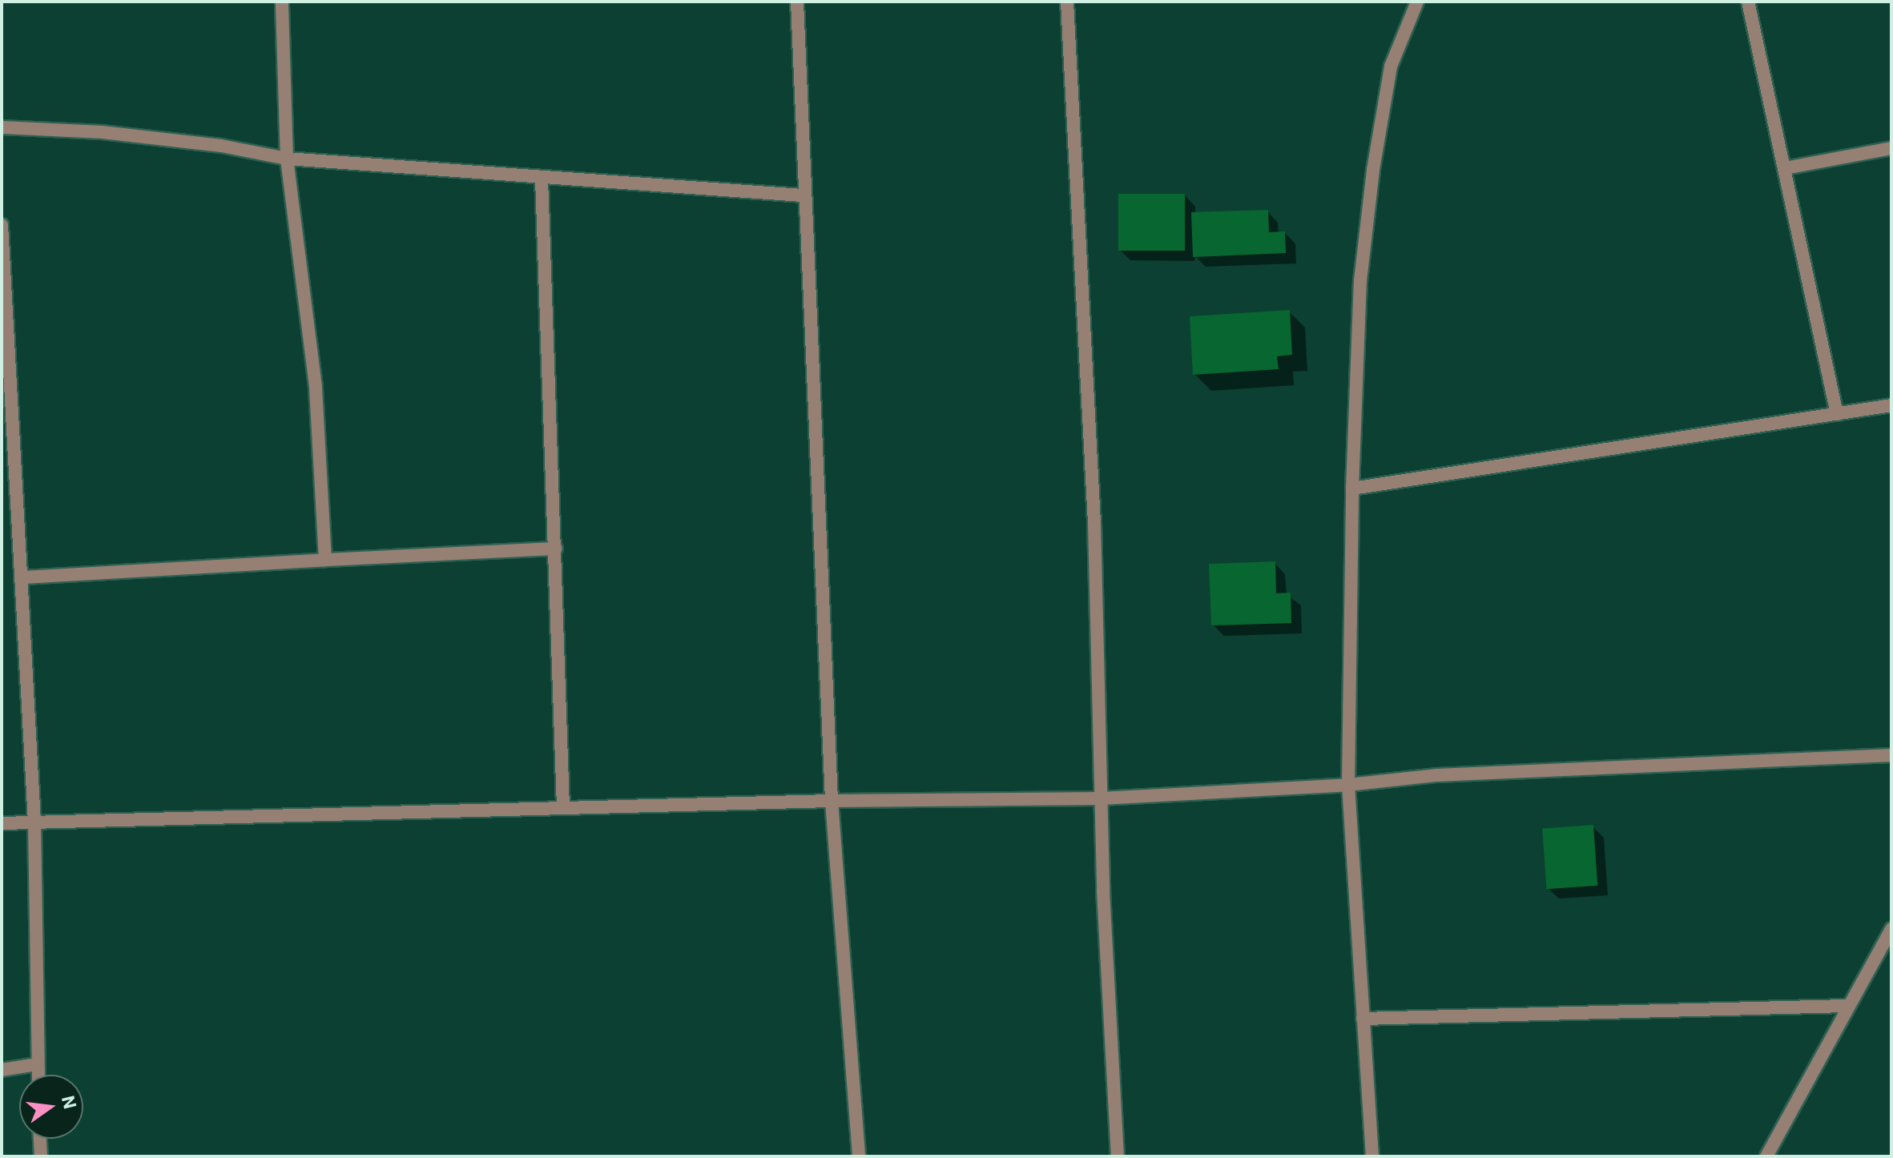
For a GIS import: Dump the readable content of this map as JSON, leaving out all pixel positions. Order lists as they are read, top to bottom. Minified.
{"north":"right"}
